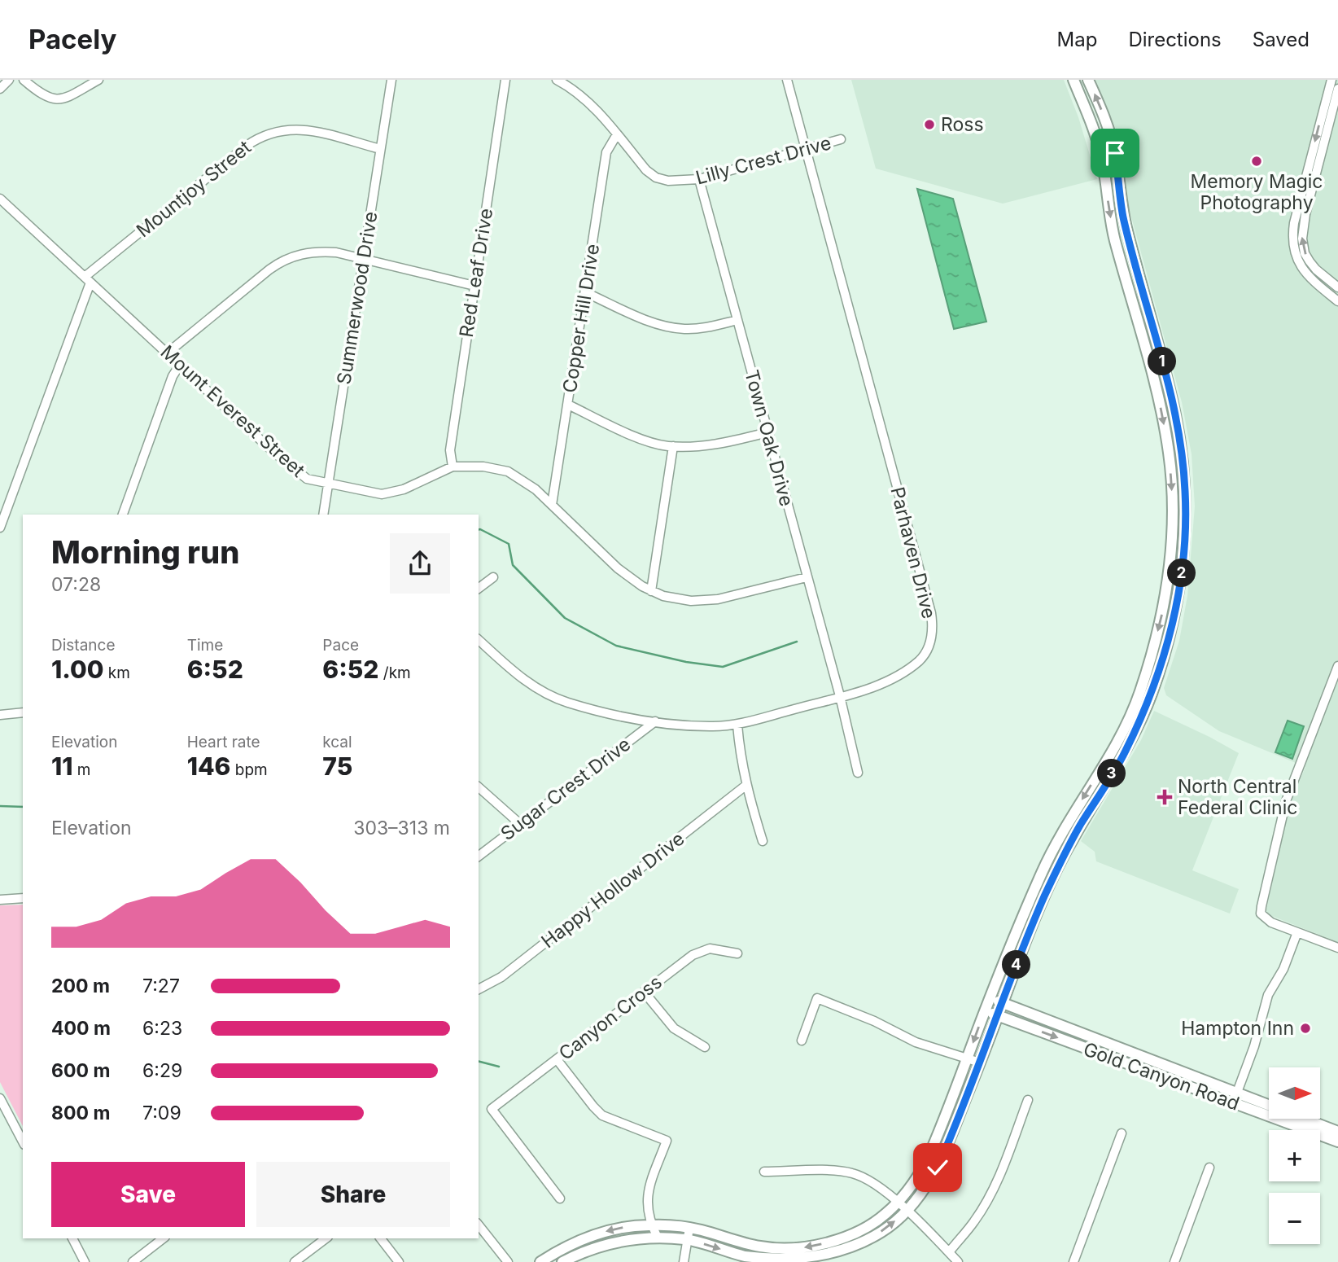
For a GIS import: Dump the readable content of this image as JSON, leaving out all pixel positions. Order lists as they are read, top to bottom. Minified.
{"streets":{"street":["Lilly Crest Drive","Mountjoy Street","Red Leaf Drive","Summerwood Drive","Copper Hill Drive","Mount Everest Street","Town Oak Drive","Parhaven Drive","Sugar Crest Drive","Happy Hollow Drive","Canyon Cross","Gold Canyon Road"]},"crossings":[["Lilly Crest Drive","Copper Hill Drive"],["Lilly Crest Drive","Town Oak Drive"],["Lilly Crest Drive","Parhaven Drive"],["Mountjoy Street","Summerwood Drive"],["Mountjoy Street","Mount Everest Street"],["Red Leaf Drive","Mount Everest Street"],["Summerwood Drive","Mount Everest Street"],["Copper Hill Drive","Mount Everest Street"],["Mount Everest Street","Town Oak Drive"],["Town Oak Drive","Parhaven Drive"],["Parhaven Drive","Sugar Crest Drive"]],"places":{"other":["Ross","Memory Magic Photography","Hampton Inn"],"health":["North Central Federal Clinic"]},"north":"right","page":{"header":"Pacely","nav":["Map","Directions","Saved"],"pins":["1","2","3","4"],"heading":["Morning run","07:28"],"stats":[["Distance","1.00 km"],["Time","6:52"],["Pace","6:52 /km"],["Elevation","11 m"],["Heart rate","146 bpm"],["kcal","75"]],"chart":["Elevation","303–313 m"],"list":[{"name":"200 m","note":"7:27"},{"name":"400 m","note":"6:23"},{"name":"600 m","note":"6:29"},{"name":"800 m","note":"7:09"}],"map_buttons":["+","−"],"buttons":["Save","Share"]}}
